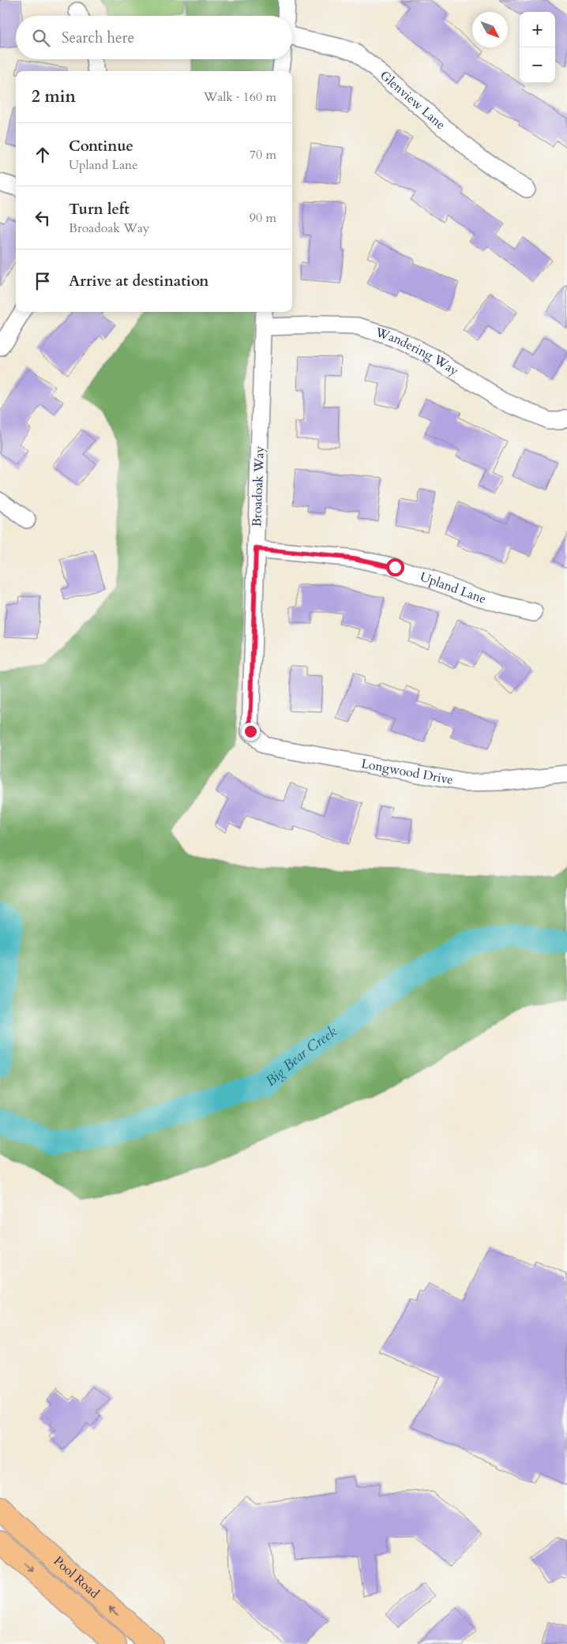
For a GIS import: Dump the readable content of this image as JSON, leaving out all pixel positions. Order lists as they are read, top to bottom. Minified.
{"streets":{"main road":["Pool Road"],"street":["Glenview Lane","Wandering Way","Broadoak Way","Upland Lane","Longwood Drive"]},"crossings":[["Wandering Way","Broadoak Way"],["Broadoak Way","Upland Lane"],["Broadoak Way","Longwood Drive"]],"water":["Big Bear Creek"],"north":"bottom right","page":{"map_buttons":["+","−"],"search":"Search here","heading":["2 min","Walk · 160 m"],"list":[["Continue","Upland Lane","70 m"],["Turn left","Broadoak Way","90 m"],"Arrive at destination"]}}
